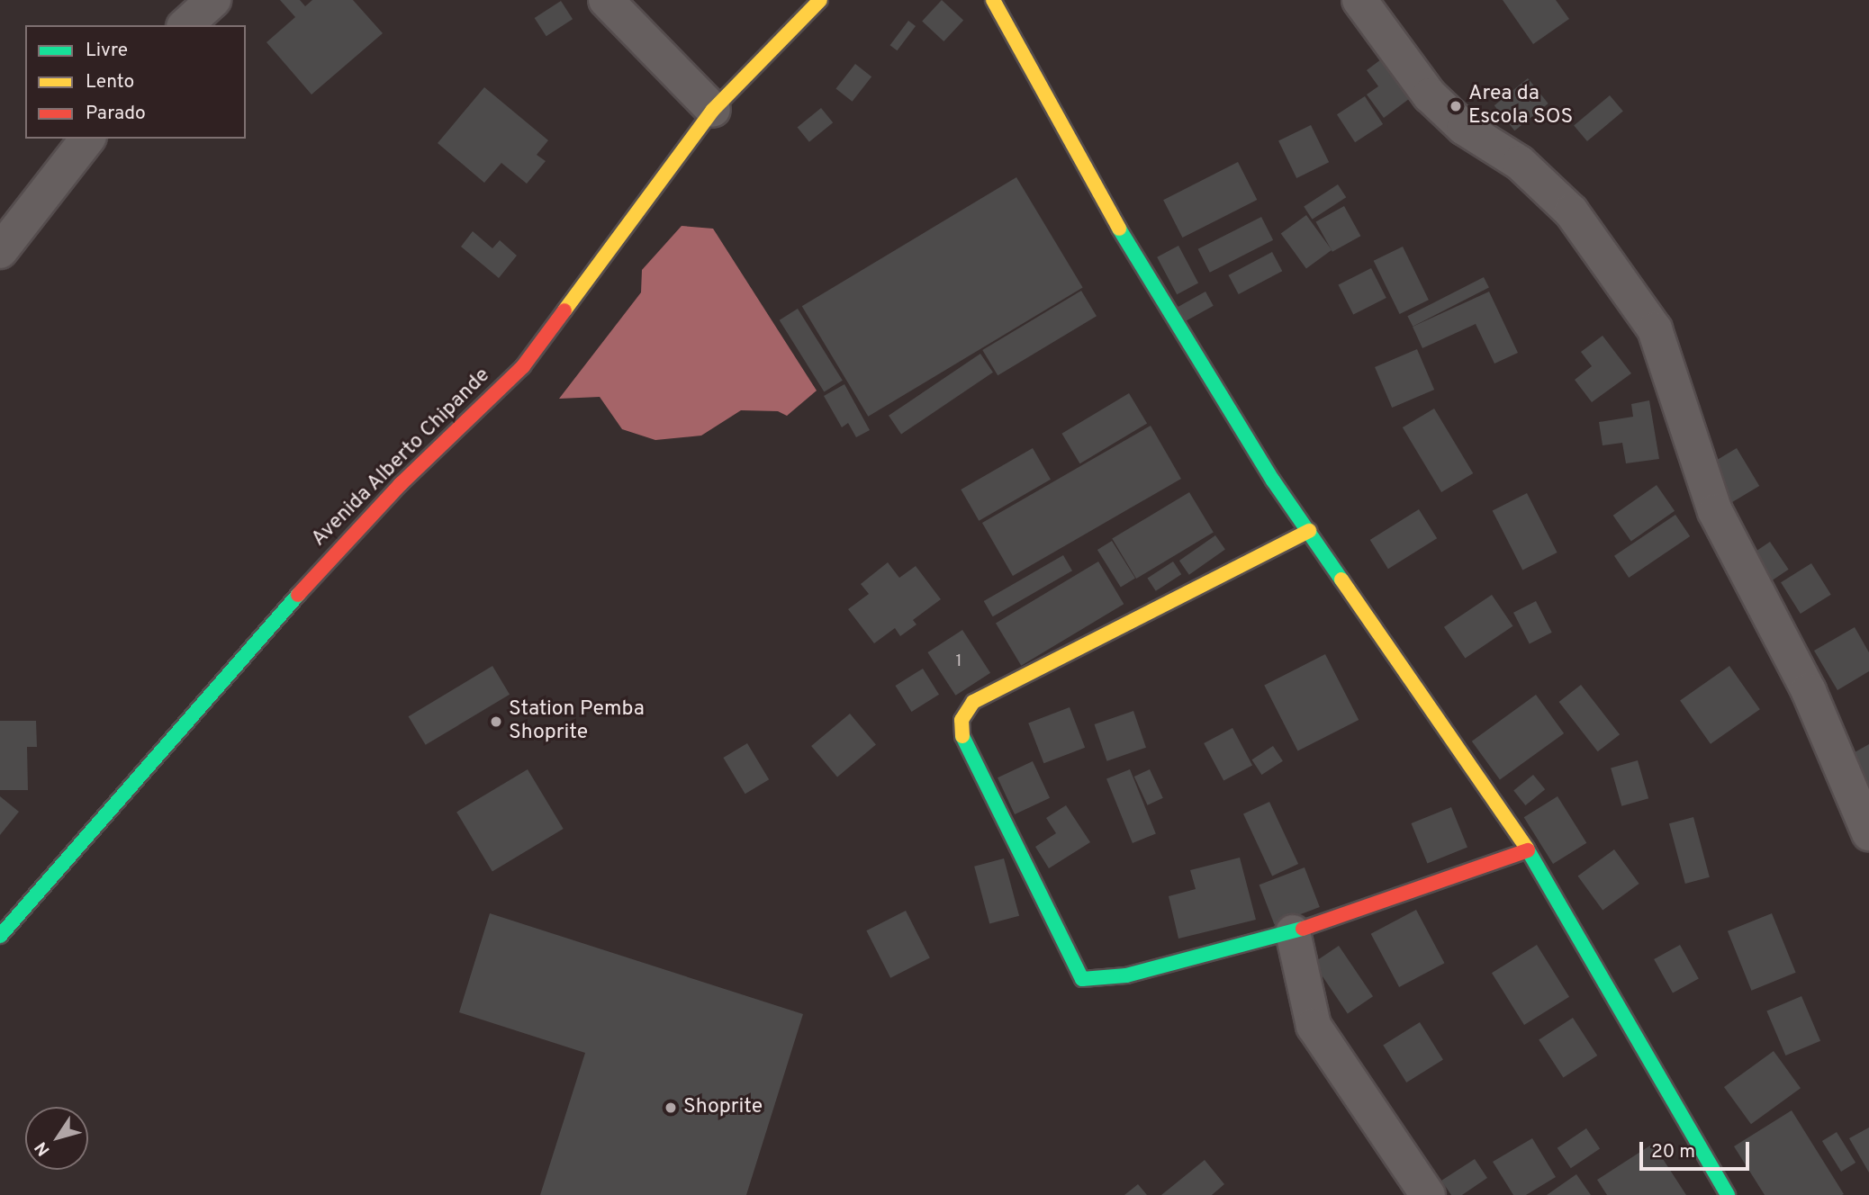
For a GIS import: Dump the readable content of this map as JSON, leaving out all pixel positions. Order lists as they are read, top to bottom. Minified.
{"streets":{"street":["Avenida Alberto Chipande"]},"places":["Area da Escola SOS","Station Pemba Shoprite","Shoprite"],"house_numbers":["1"],"legend":["Livre","Lento","Parado"],"scale_bar":"20 m","north":"bottom left"}
